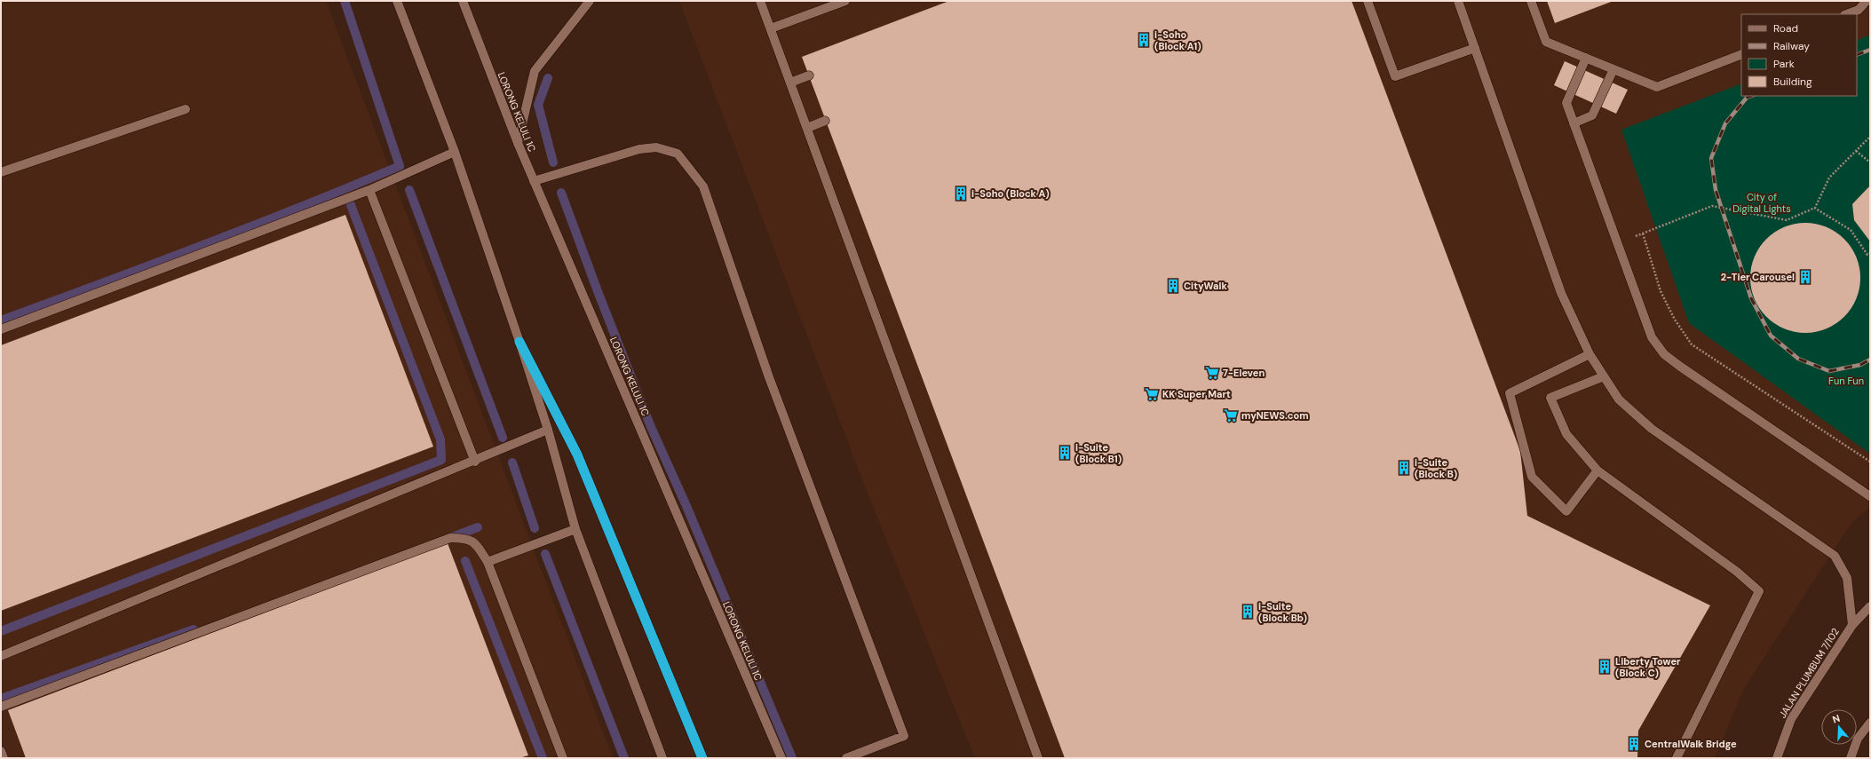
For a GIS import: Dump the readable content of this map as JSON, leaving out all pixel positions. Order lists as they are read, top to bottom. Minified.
{"streets":{"street":["LORONG KELULI 1C","JALAN PLUMBUM 7/102"]},"parks":["City of Digital Lights","Fun Fun"],"places":{"building":["i-Soho (Block A1)","i-Soho (Block A)","2-Tier Carousel","CityWalk","i-Suite (Block B1)","i-Suite (Block B)","i-Suite (Block Bb)","Liberty Tower (Block C)","CentralWalk Bridge"],"supermarket":["7-Eleven","KK Super Mart","myNEWS.com"]},"legend":["Road","Railway","Park","Building"],"north":"top"}
